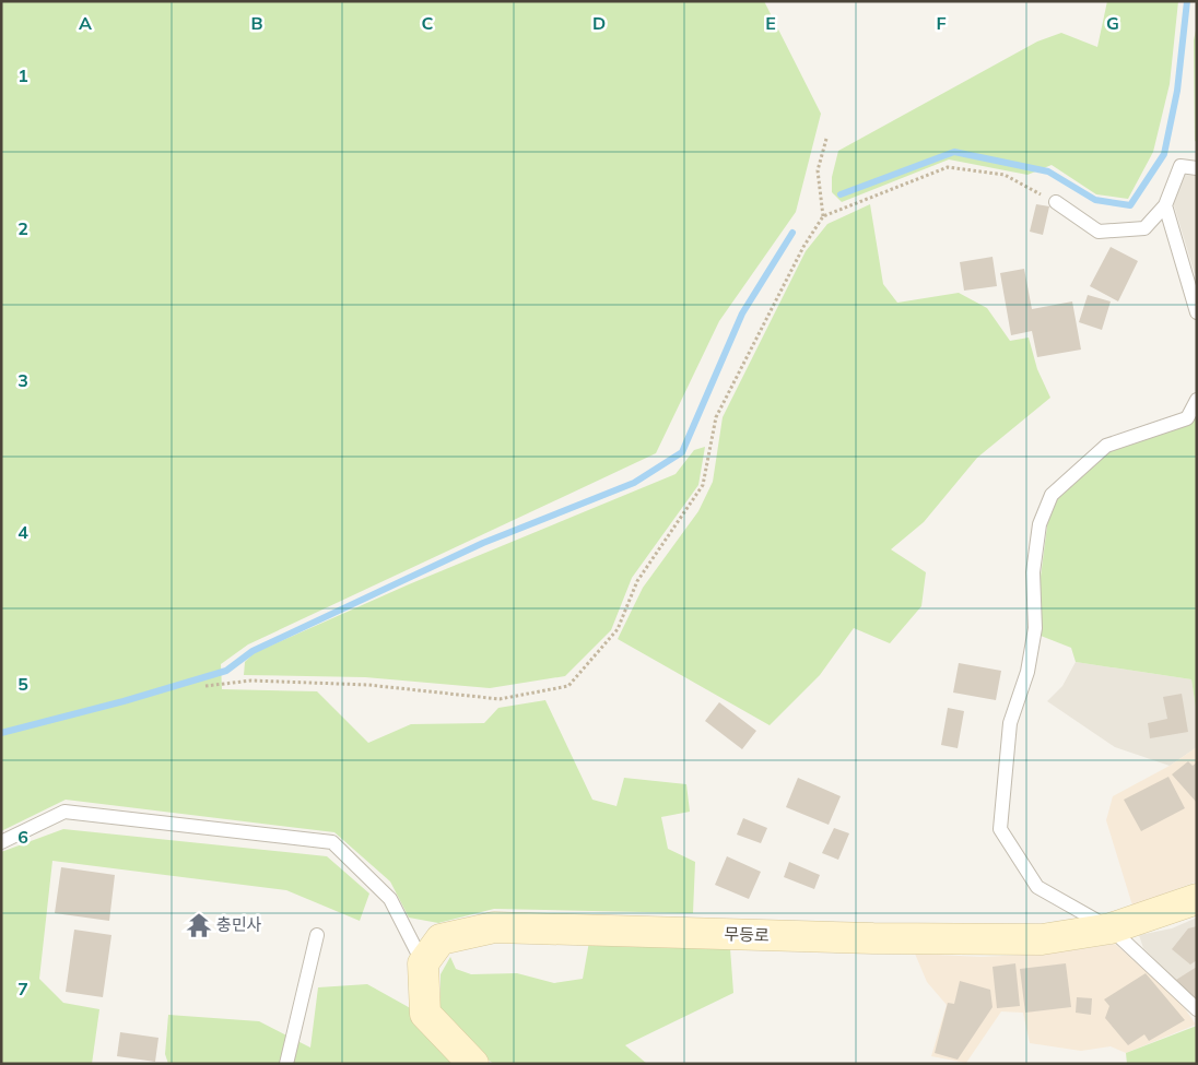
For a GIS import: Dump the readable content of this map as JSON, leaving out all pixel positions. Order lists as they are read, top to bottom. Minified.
{"streets":{"main road":["무등로"]},"places":{"temple":["충민사"]},"grid":{"columns":["A","B","C","D","E","F","G"],"rows":["1","2","3","4","5","6","7"]}}
